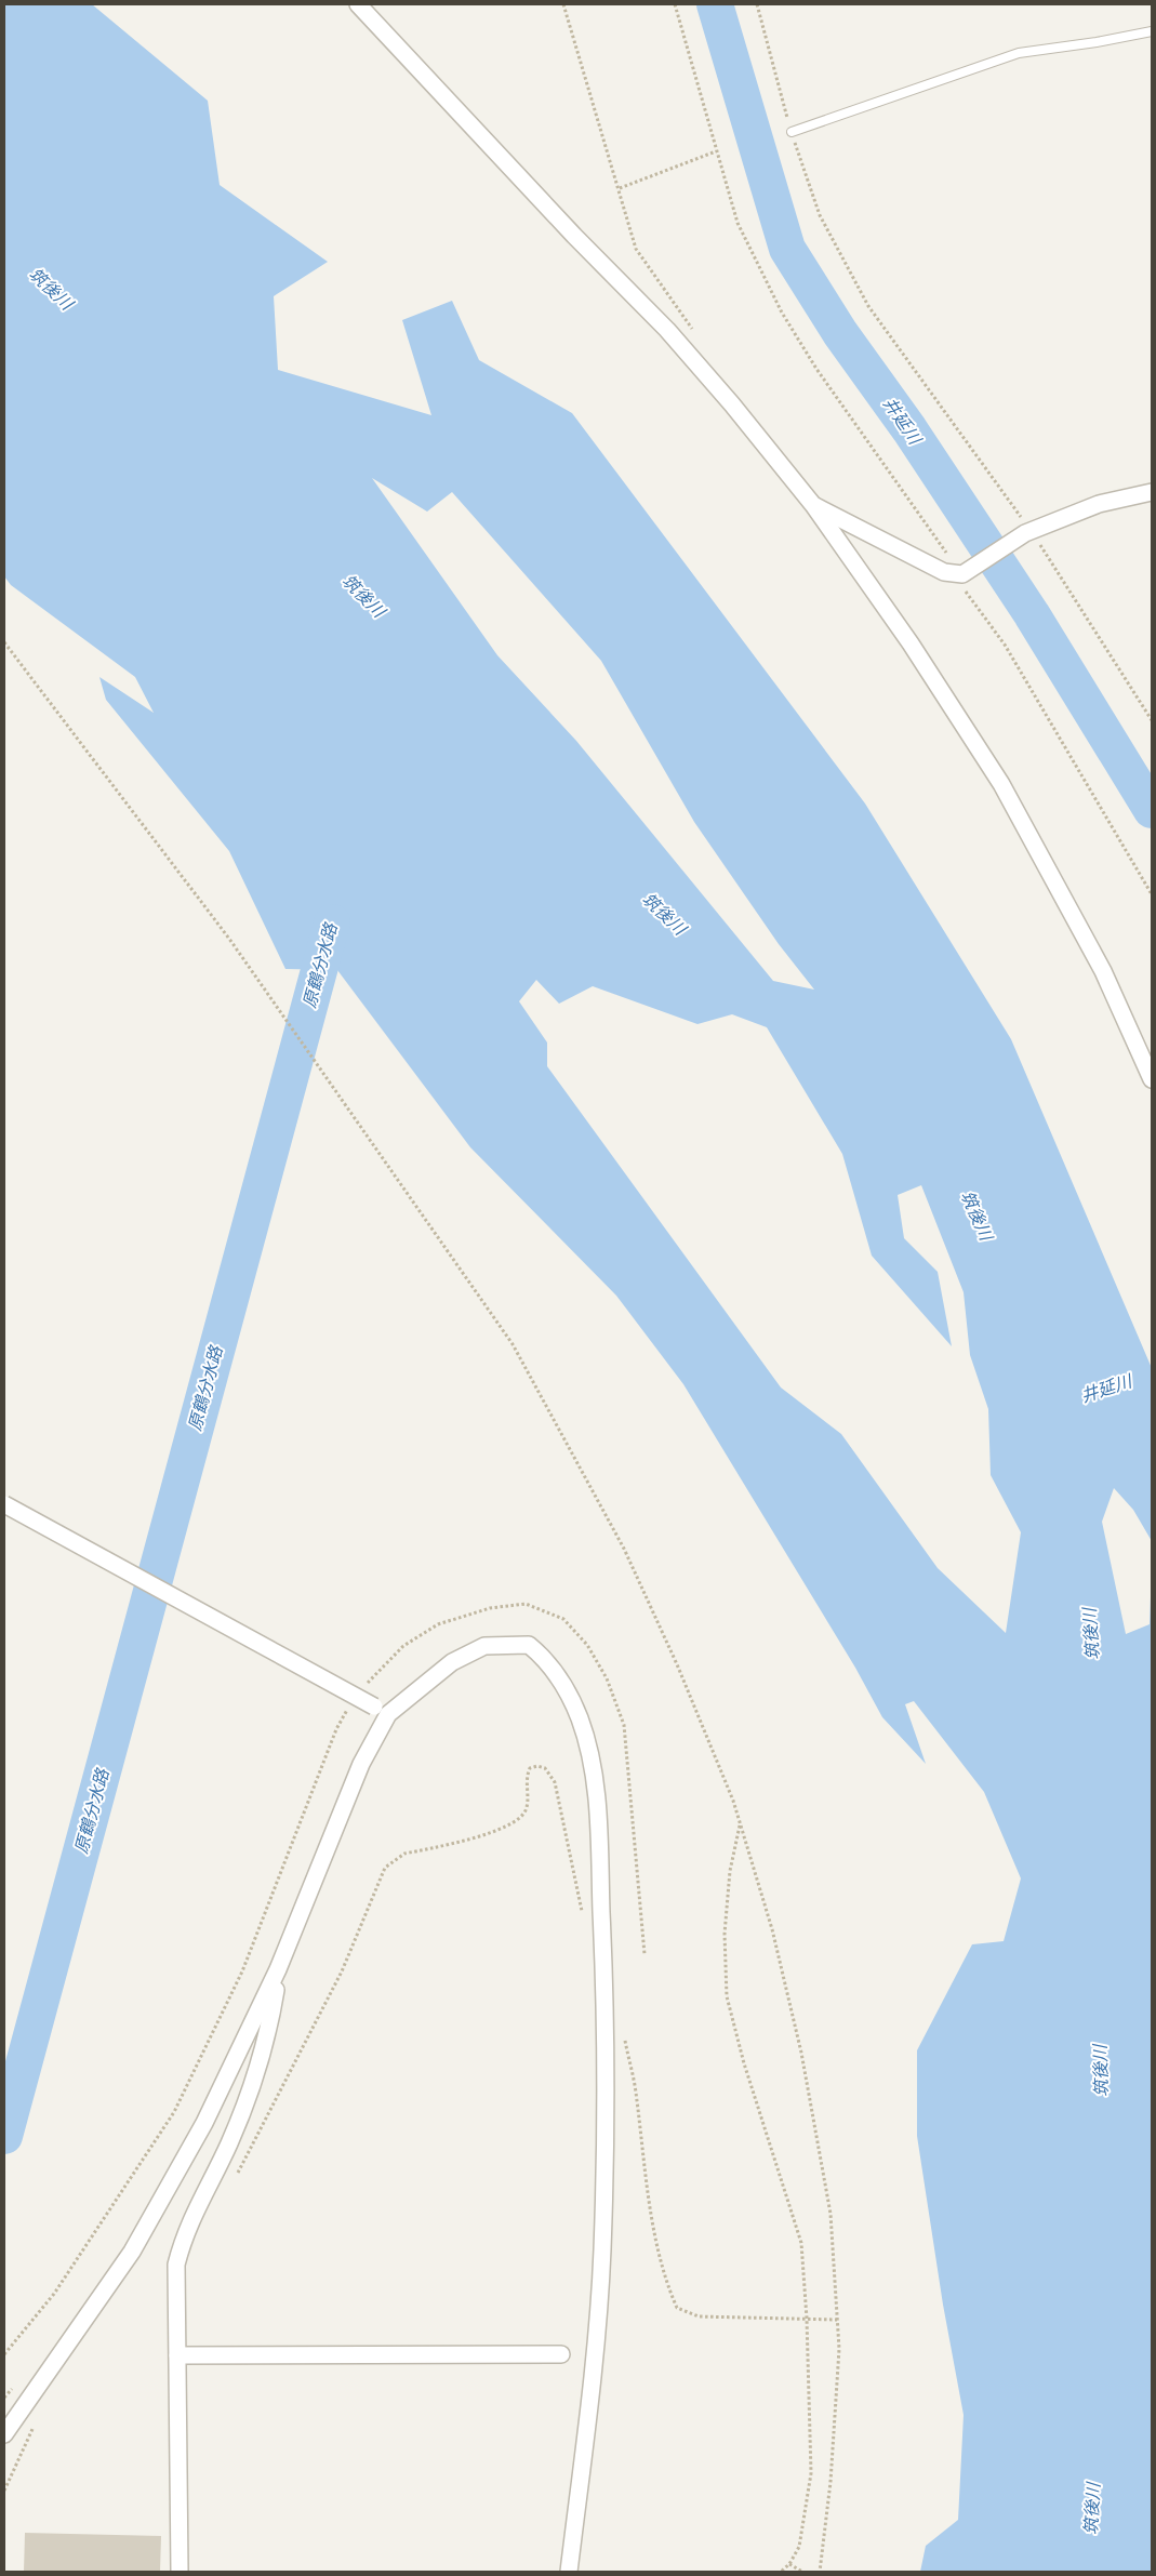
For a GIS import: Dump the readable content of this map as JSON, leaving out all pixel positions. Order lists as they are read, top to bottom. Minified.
{"water":["筑後川","井延川","原鶴分水路"]}
